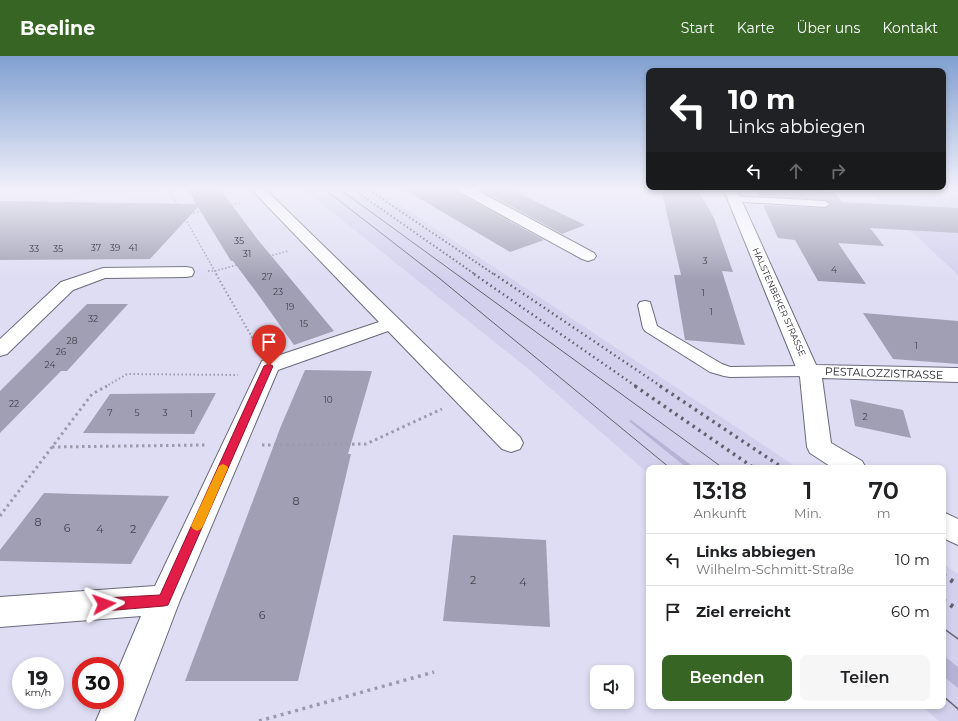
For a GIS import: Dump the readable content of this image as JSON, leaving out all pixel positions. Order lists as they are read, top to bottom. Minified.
{"streets":{"street":["HALSTENBEKER STRASSE","PESTALOZZISTRASSE"]},"crossings":[["HALSTENBEKER STRASSE","PESTALOZZISTRASSE"]],"house_numbers":["35","37","39","41","33","35","31","3","4","27","23","1","19","1","32","15","28","1","26","24","10","22","7","5","3","1","2","8","8","6","4","2","2","4","6"],"page":{"header":"Beeline","nav":["Start","Karte","Über uns","Kontakt"],"turn":["10 m","Links abbiegen"],"eta":["13:18","Ankunft","1","Min.","70","m"],"list":[{"name":"Links abbiegen","note":"Wilhelm-Schmitt-Straße","value":"10 m"},{"name":"Ziel erreicht","value":"60 m"}],"buttons":["Beenden","Teilen"],"speed":"19 km/h","limit":"30"}}
